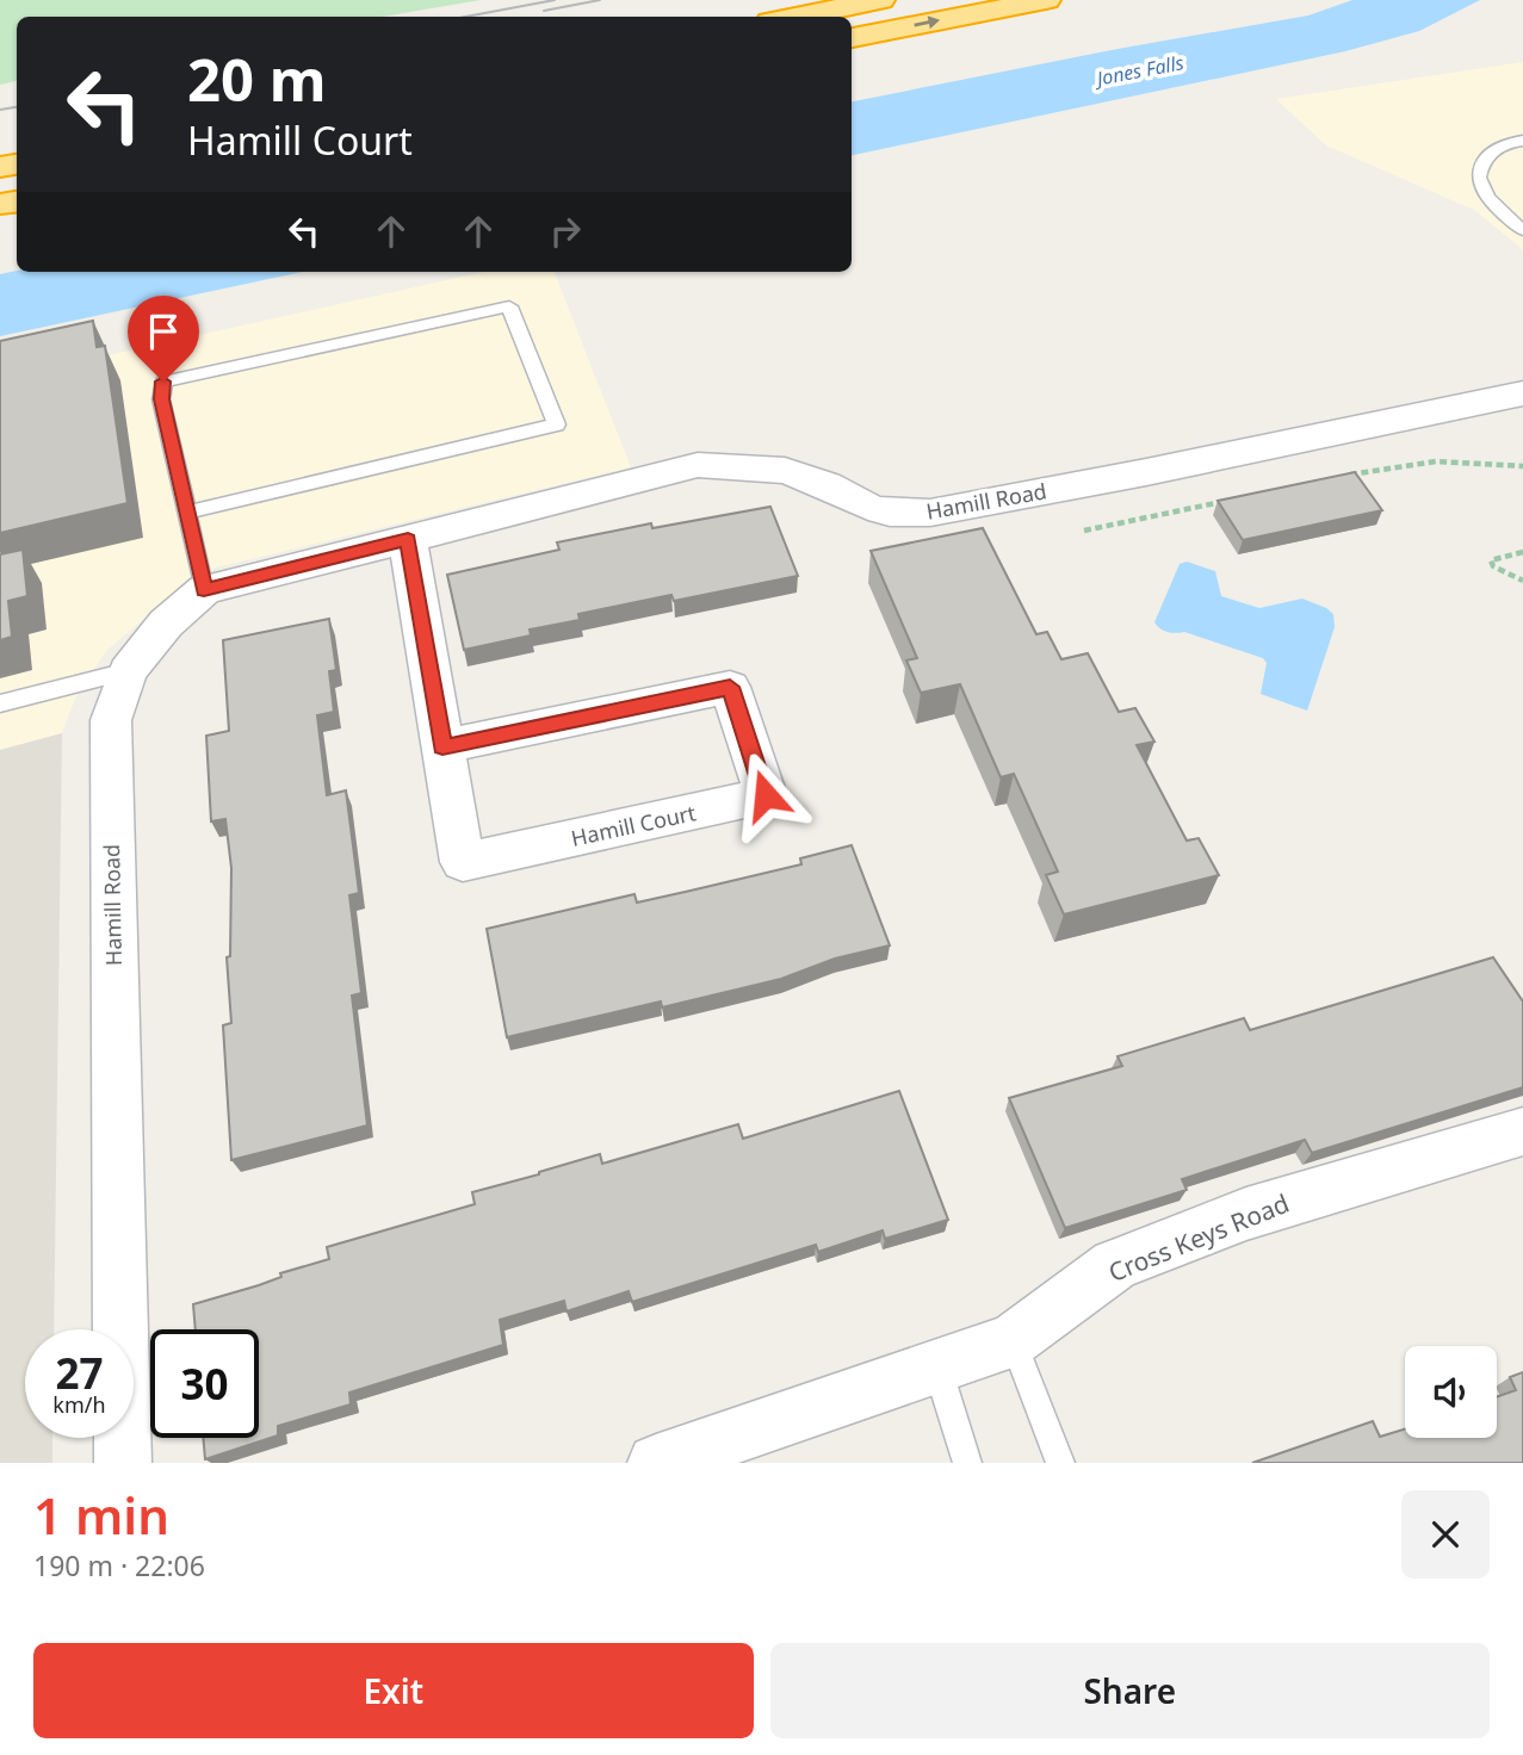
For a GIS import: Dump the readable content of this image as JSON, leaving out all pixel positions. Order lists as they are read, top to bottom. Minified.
{"streets":{"street":["Hamill Road","Hamill Court","Cross Keys Road"]},"water":["Jones Falls"],"page":{"turn":["20 m","Hamill Court"],"speed":"27 km/h","limit":"30","heading":["1 min","190 m · 22:06"],"buttons":["Exit","Share"]}}
